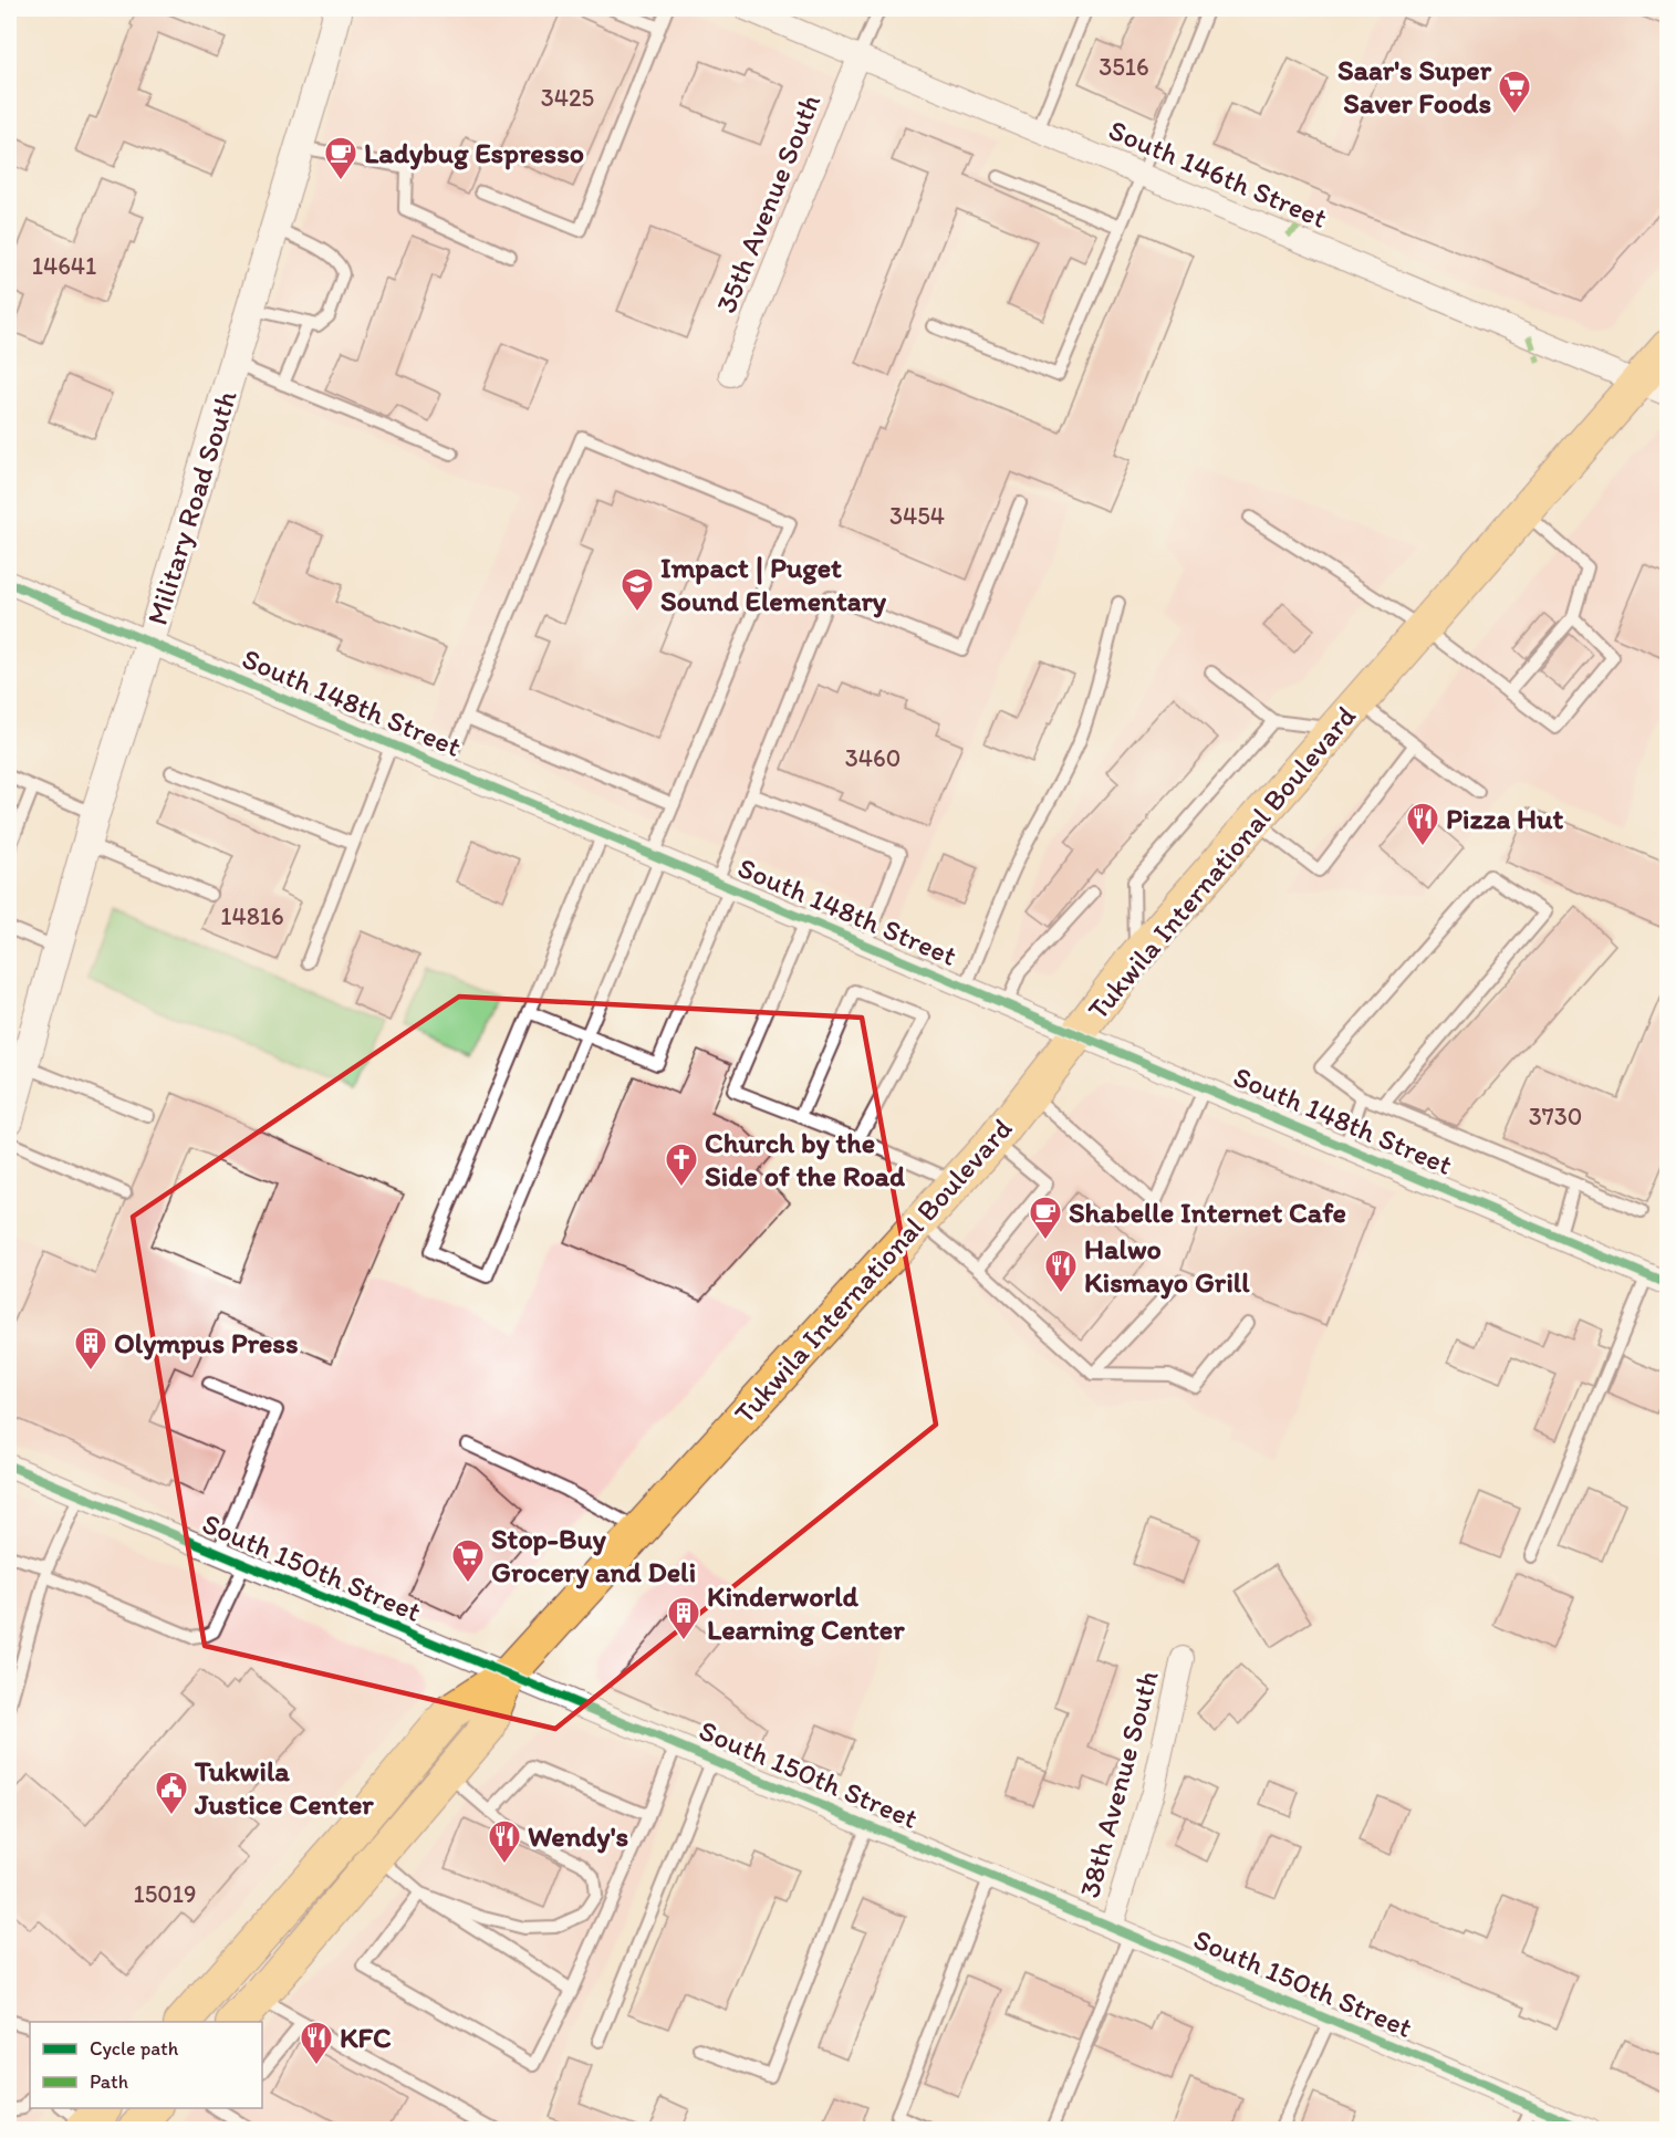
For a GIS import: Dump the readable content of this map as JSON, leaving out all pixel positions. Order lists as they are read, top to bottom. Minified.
{"streets":{"main road":["Tukwila International Boulevard"],"street":["South 146th Street","35th Avenue South","Military Road South","South 148th Street","South 150th Street","38th Avenue South"]},"crossings":[["South 146th Street","35th Avenue South"],["South 146th Street","Tukwila International Boulevard"],["Military Road South","South 148th Street"],["South 148th Street","Tukwila International Boulevard"],["Tukwila International Boulevard","South 150th Street"],["South 150th Street","38th Avenue South"]],"places":{"supermarket":["Saar's Super Saver Foods","Stop-Buy Grocery and Deli"],"cafe":["Ladybug Espresso","Shabelle Internet Cafe"],"school or university":["Impact | Puget Sound Elementary"],"restaurant":["Pizza Hut","Halwo Kismayo Grill","Wendy's","KFC"],"church":["Church by the Side of the Road"],"building":["Olympus Press","Kinderworld Learning Center"],"public building":["Tukwila Justice Center"]},"house_numbers":["3516","3425","14641","3454","3460","14816","3730","15019"],"legend":["Cycle path","Path"]}
